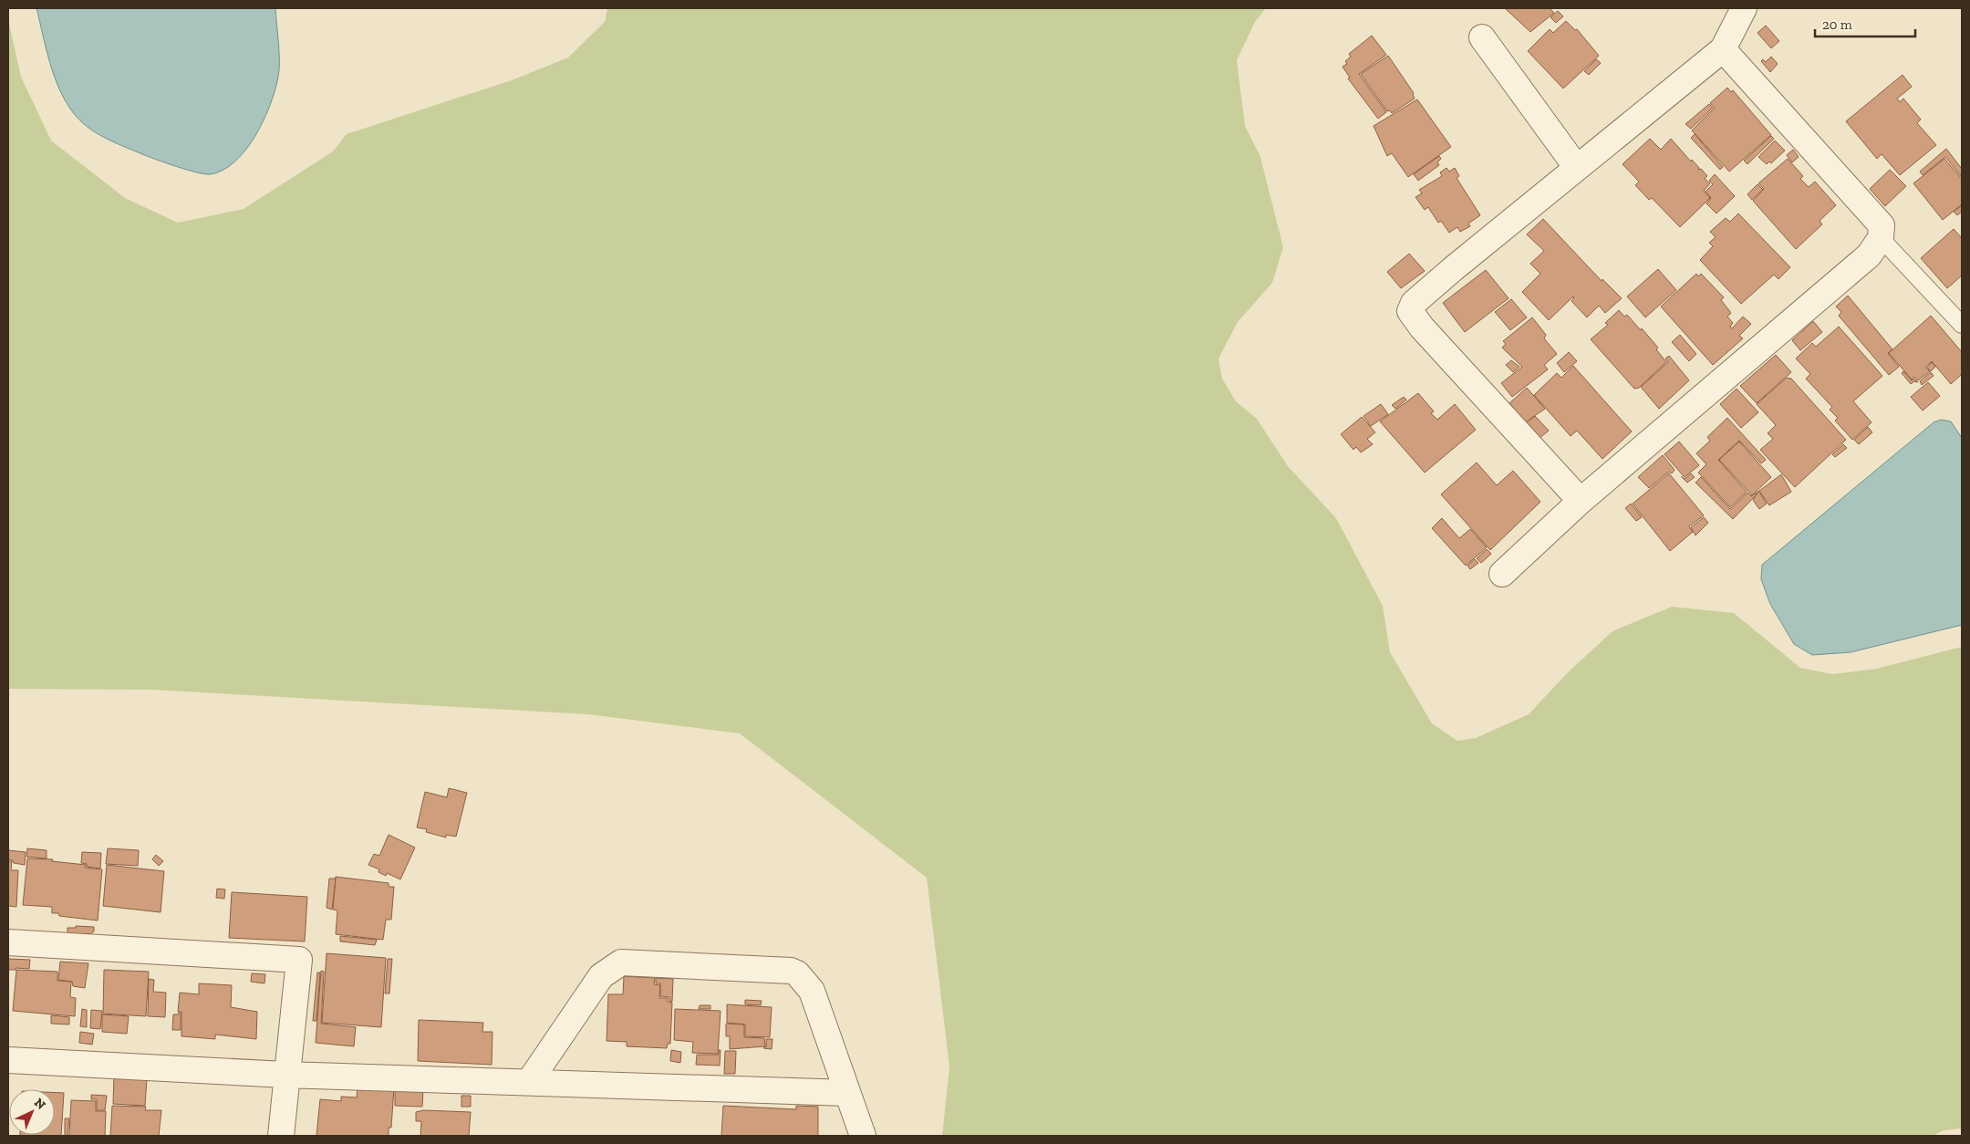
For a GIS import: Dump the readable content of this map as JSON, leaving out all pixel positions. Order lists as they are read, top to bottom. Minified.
{"scale_bar":"20 m","north":"top right"}
